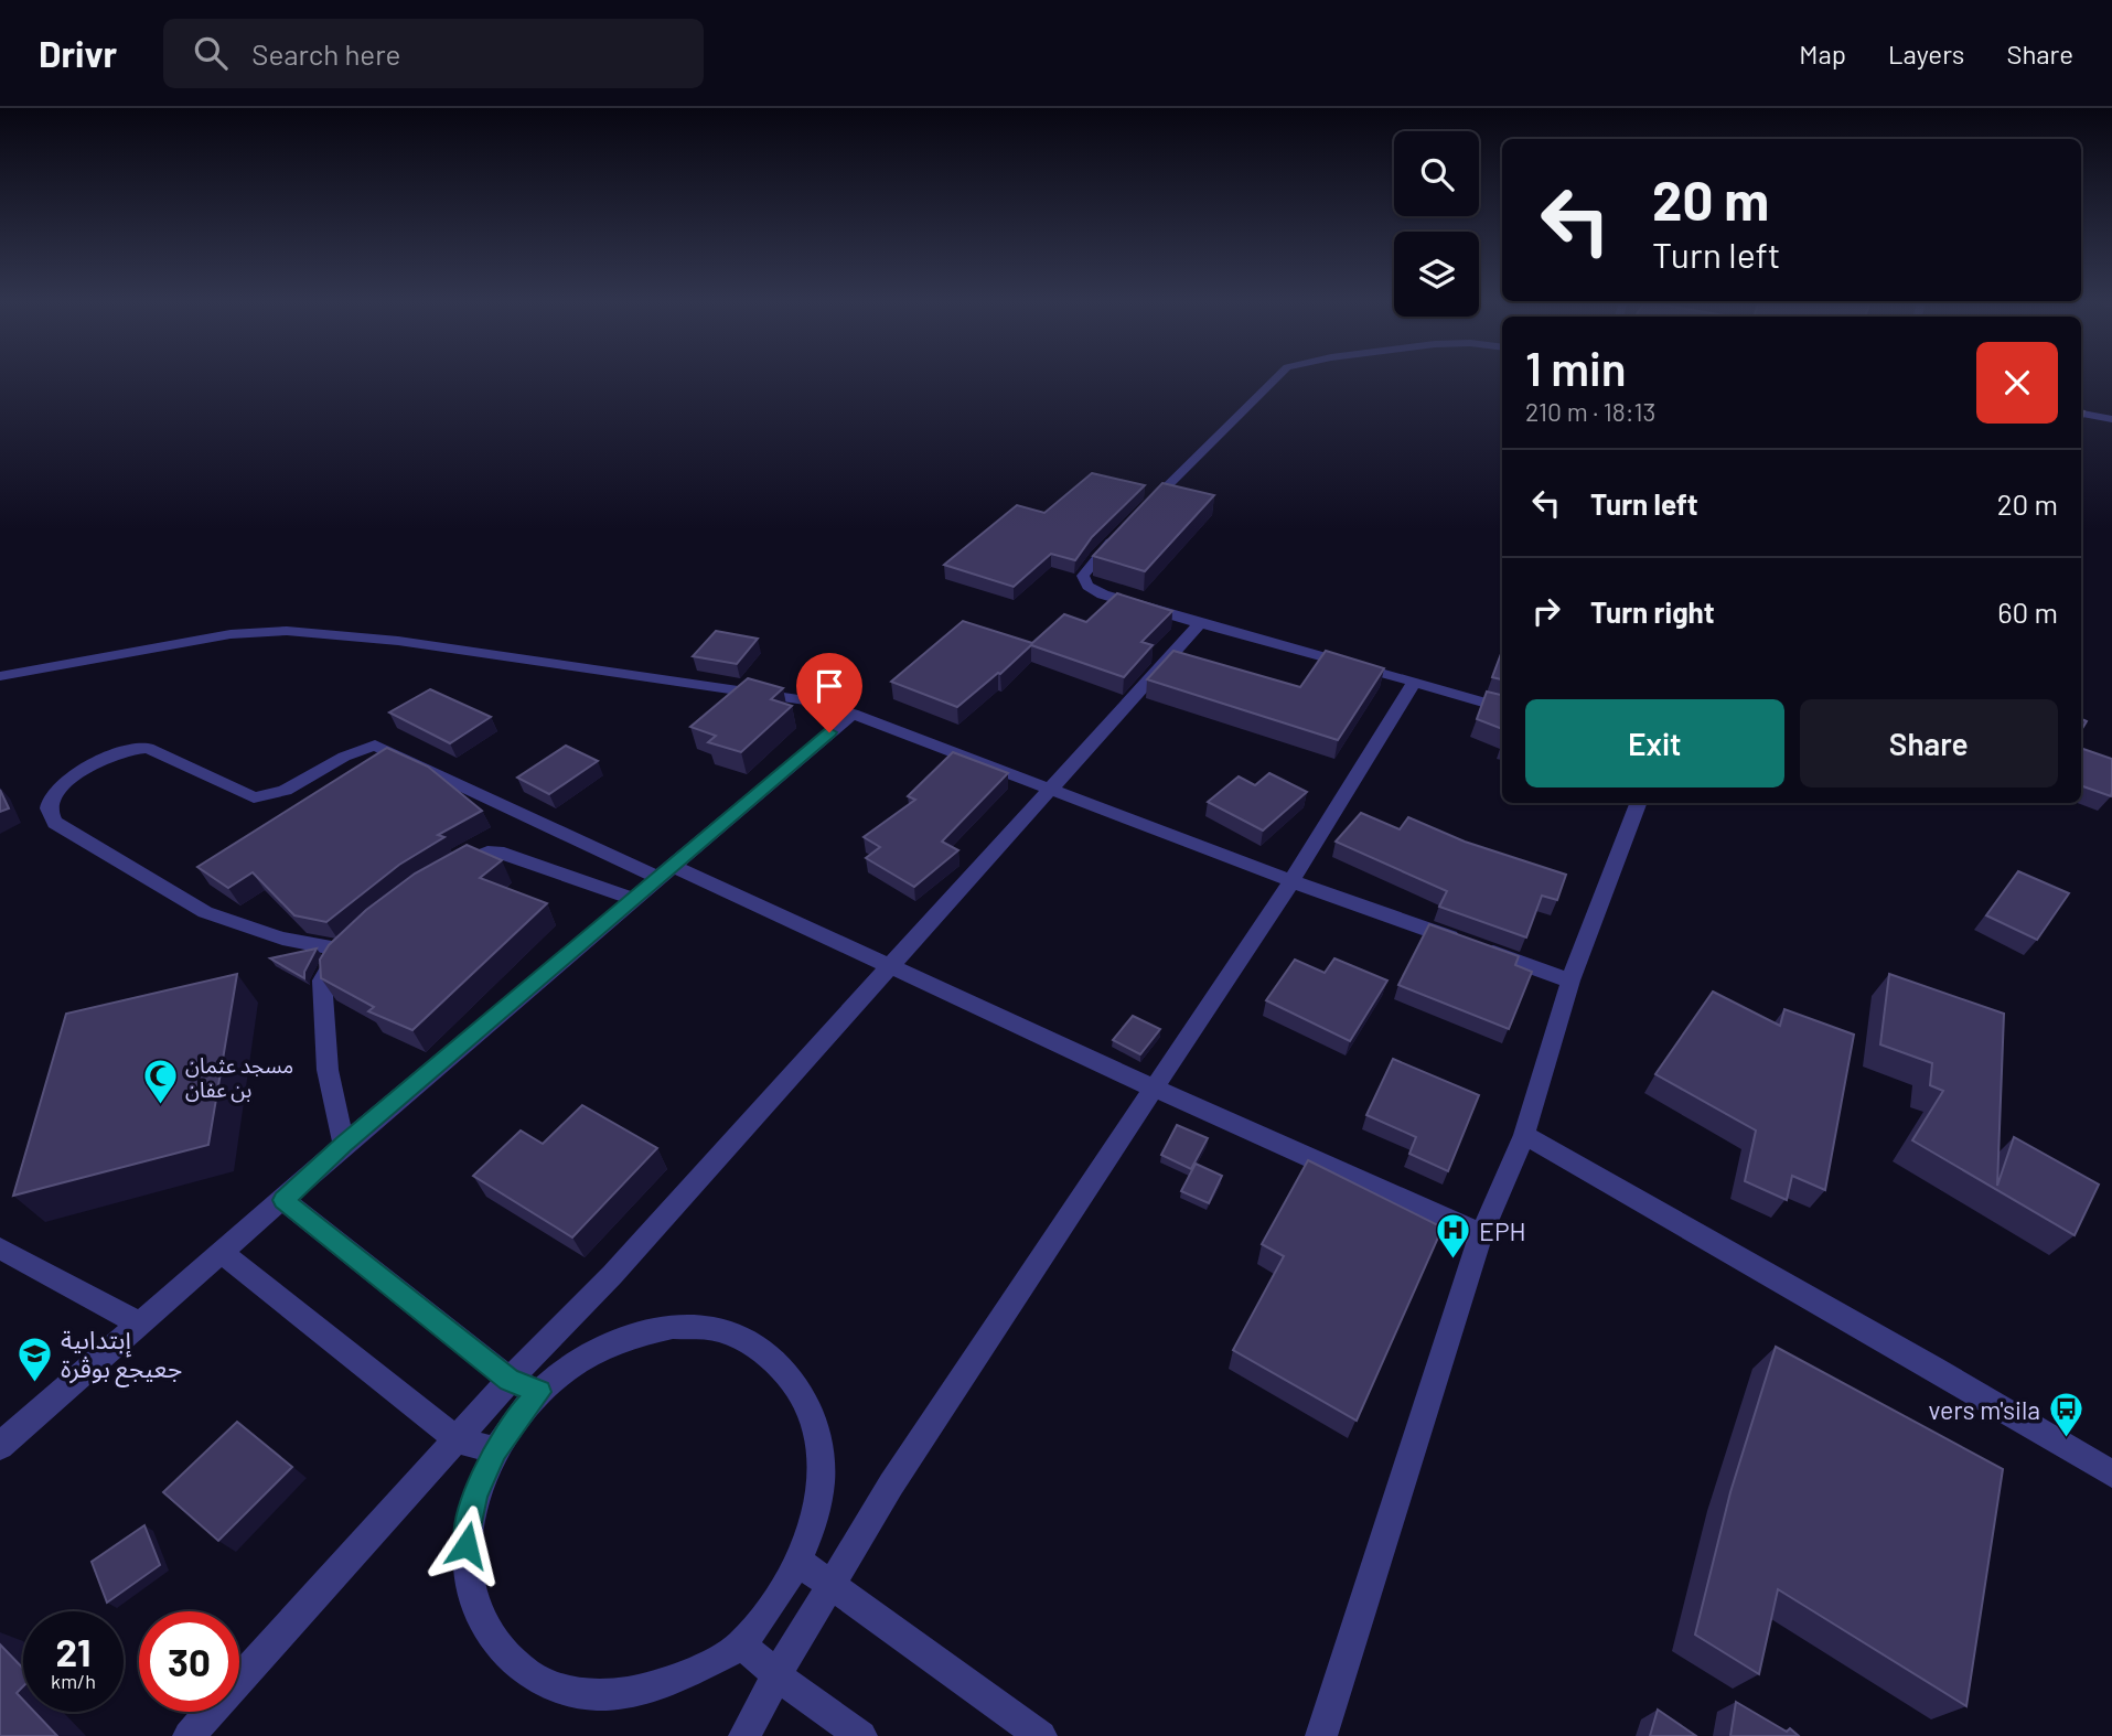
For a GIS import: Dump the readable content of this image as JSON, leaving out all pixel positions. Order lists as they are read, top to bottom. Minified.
{"places":{"mosque":["مسجد عثمان بن عفان"],"hospital":["EPH"],"school or university":["إبتداىية جعيجع بوڨرة"],"bus stop":["vers m'sila"]},"page":{"header":"Drivr","search":"Search here","nav":["Map","Layers","Share"],"turn":["20 m","Turn left"],"heading":["1 min","210 m · 18:13"],"list":[{"name":"Turn left","value":"20 m"},{"name":"Turn right","value":"60 m"}],"buttons":["Exit","Share"],"speed":"21 km/h","limit":"30"}}
